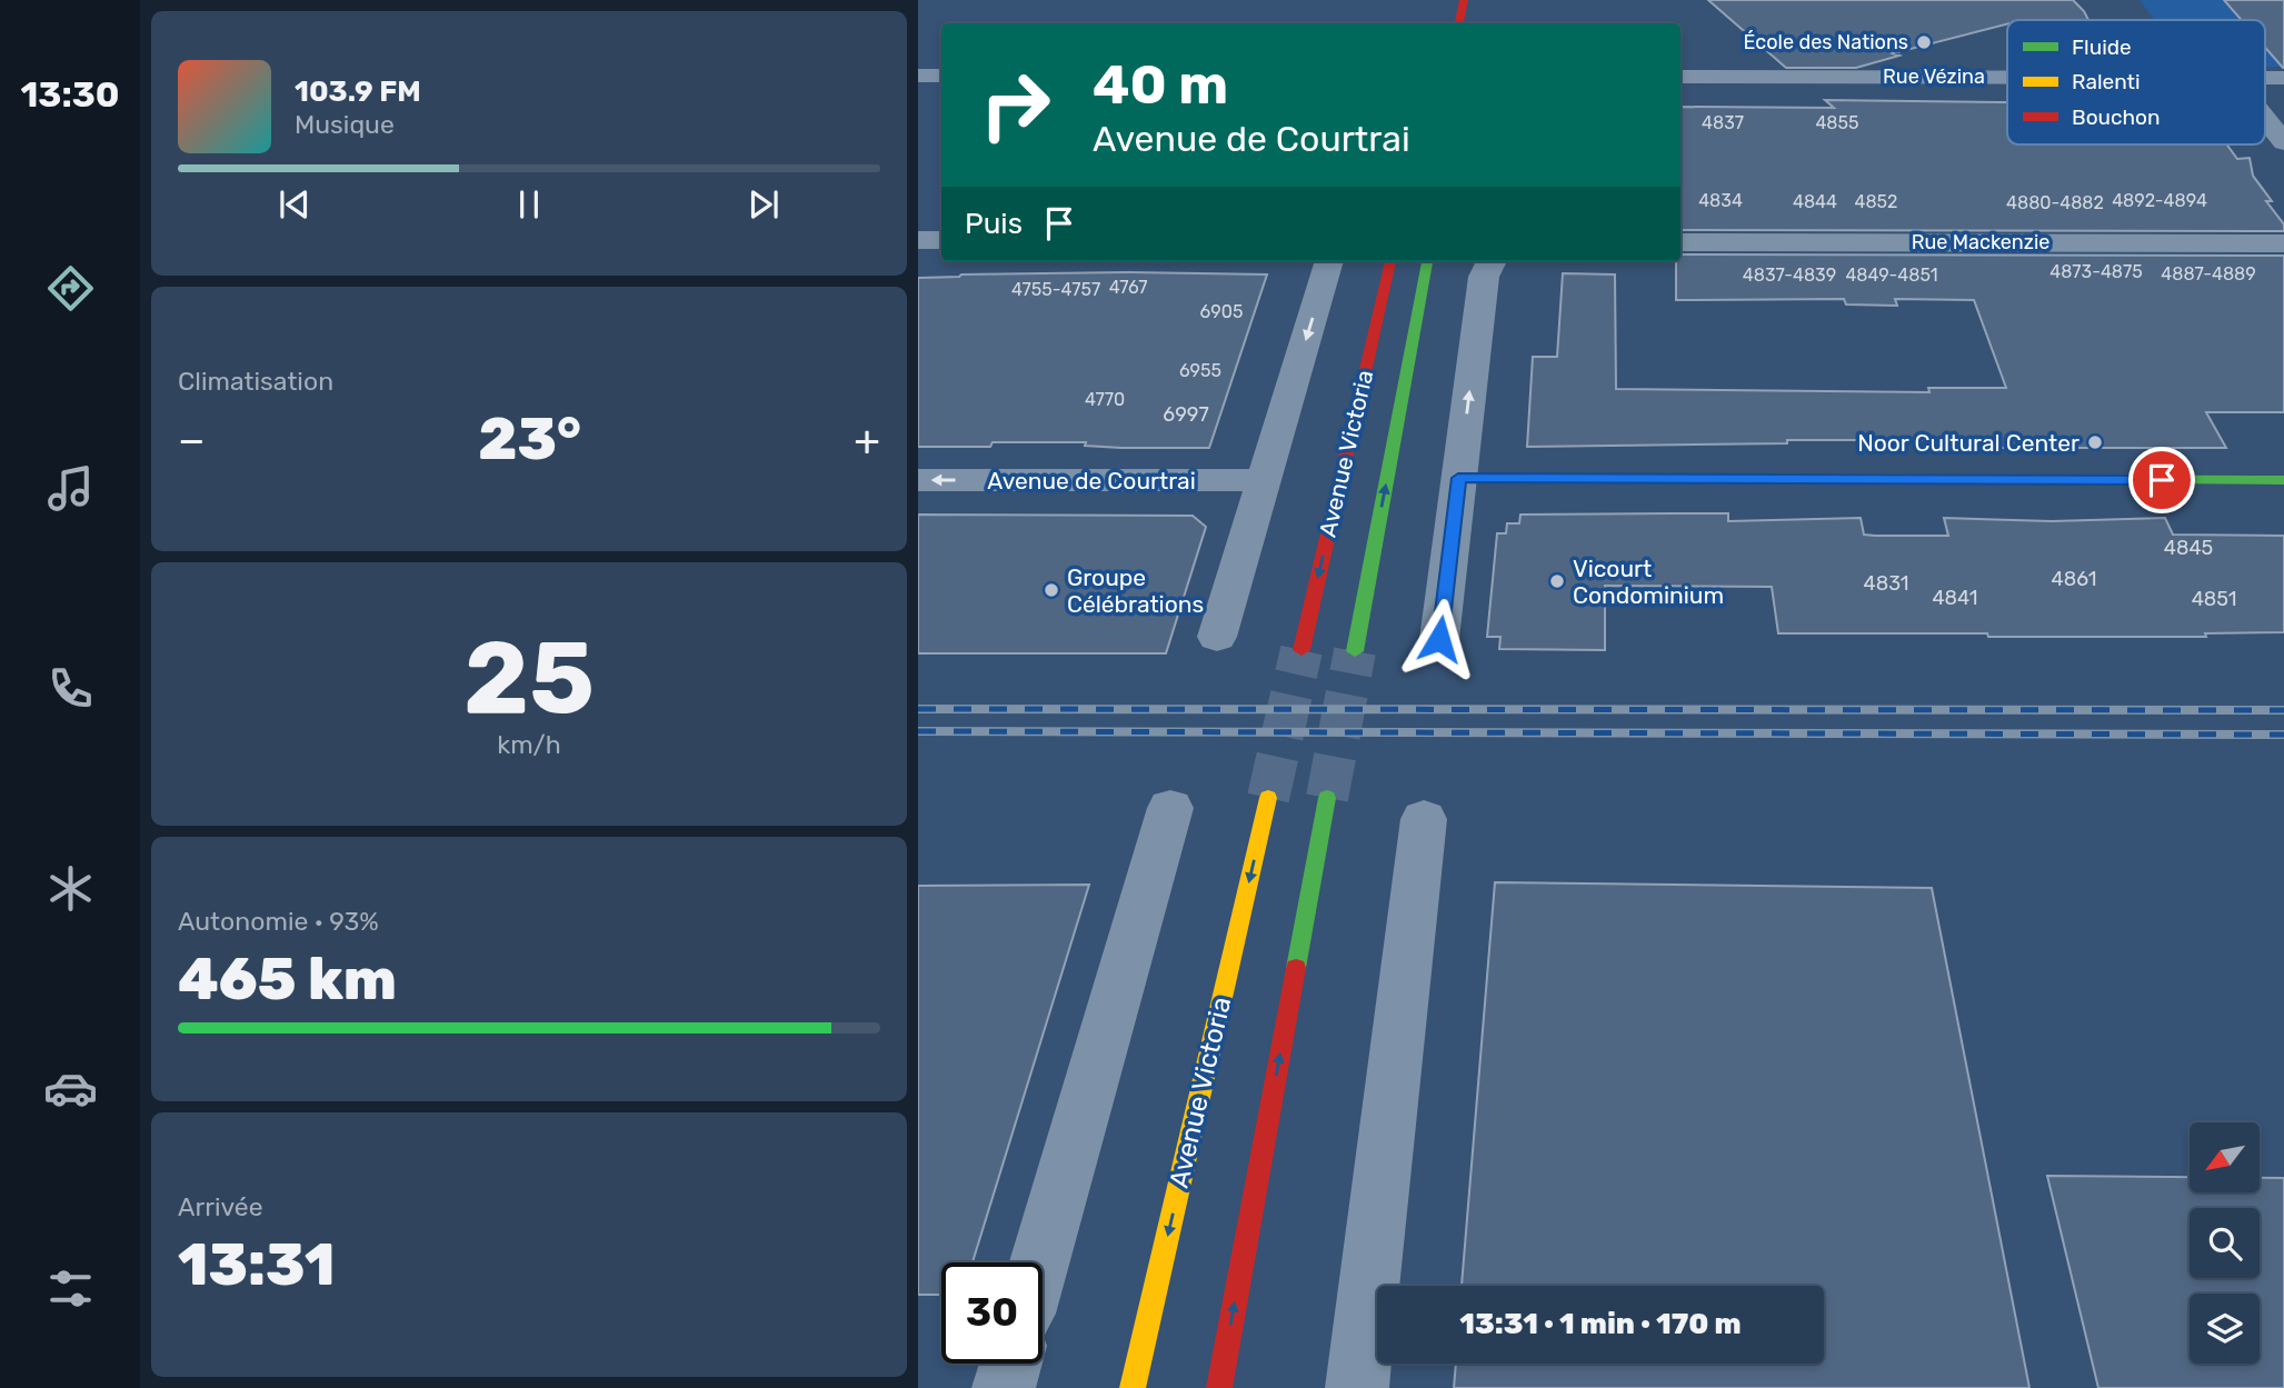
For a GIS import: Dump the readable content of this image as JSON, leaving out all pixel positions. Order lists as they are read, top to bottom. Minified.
{"streets":{"street":["Rue Vézina","Rue Mackenzie","Avenue Victoria","Avenue de Courtrai"]},"one_way":["Avenue de Courtrai"],"places":["École des Nations","Noor Cultural Center","Vicourt Condominium","Groupe Célébrations"],"house_numbers":["4837","4855","4834","4892-4894","4844","4852","4880-4882","4873-4875","4887-4889","4837-4839","4849-4851","4767","4755-4757","6905","6955","4770","6997","4845","4861","4831","4841","4851"],"legend":["Fluide","Ralenti","Bouchon"],"north":"bottom left","page":{"tabs":"13:30","turn":["40 m","Avenue de Courtrai"],"song":["103.9 FM","Musique"],"then":"Puis","tile":["Climatisation",["25","km/h"],["Autonomie · 93%","465 km"],["Arrivée","13:31"]],"heat":["−","23°","+"],"limit":"30","trip":"13:31 · 1 min · 170 m"}}
